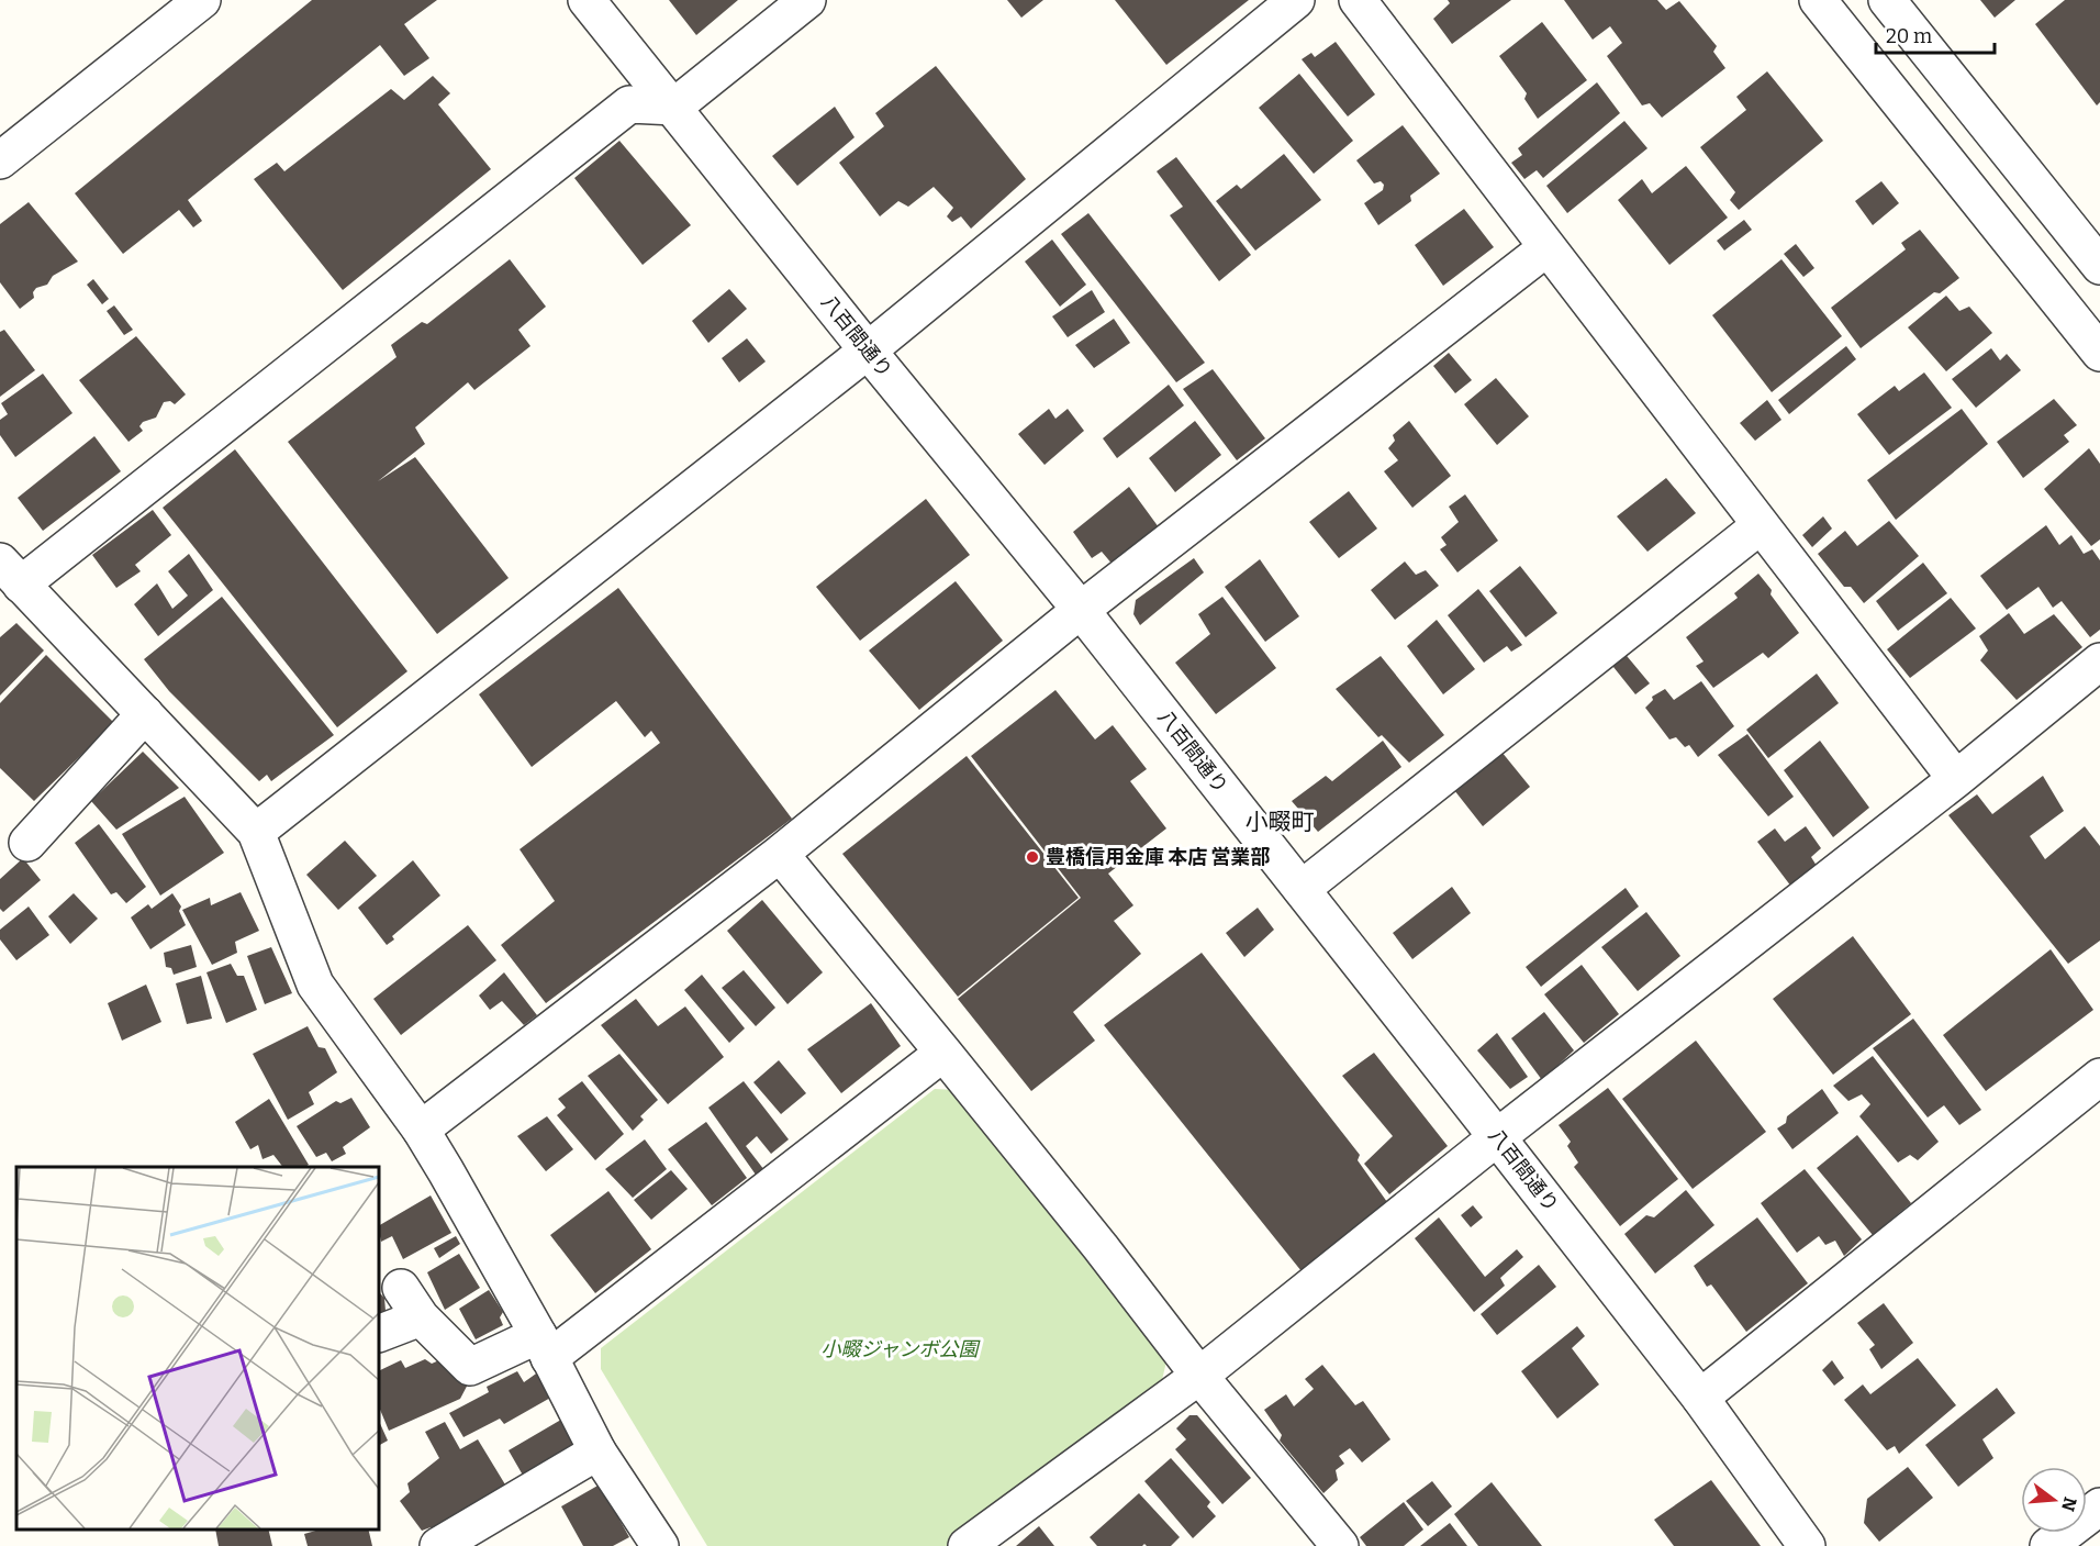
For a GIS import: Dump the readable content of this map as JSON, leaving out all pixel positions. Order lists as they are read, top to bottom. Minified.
{"streets":{"street":["八百間通り"]},"districts":["小畷町"],"parks":["小畷ジャンボ公園"],"places":["豊橋信用金庫 本店 営業部"],"scale_bar":"20 m","north":"right"}
